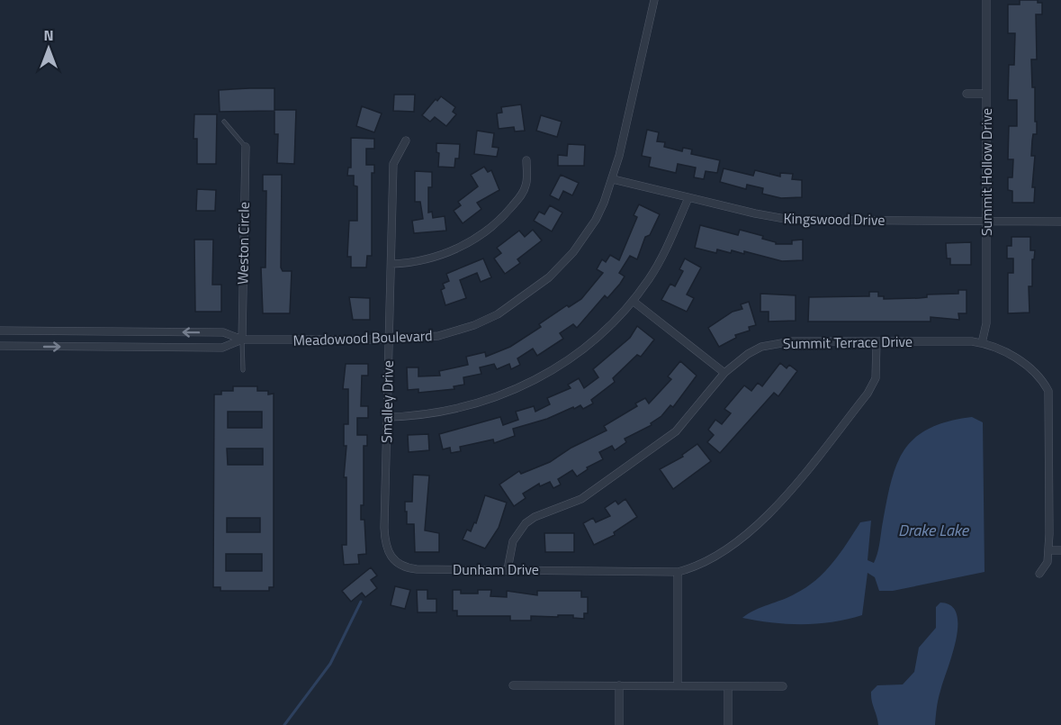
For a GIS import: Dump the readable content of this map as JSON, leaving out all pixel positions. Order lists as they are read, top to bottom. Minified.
{"streets":{"street":["Summit Hollow Drive","Kingswood Drive","Weston Circle","Meadowood Boulevard","Summit Terrace Drive","Smalley Drive","Dunham Drive"]},"crossings":[["Summit Hollow Drive","Kingswood Drive"],["Summit Hollow Drive","Summit Terrace Drive"],["Kingswood Drive","Meadowood Boulevard"],["Weston Circle","Meadowood Boulevard"],["Meadowood Boulevard","Smalley Drive"],["Summit Terrace Drive","Dunham Drive"],["Smalley Drive","Dunham Drive"]],"water":["Drake Lake"],"north":"top"}
